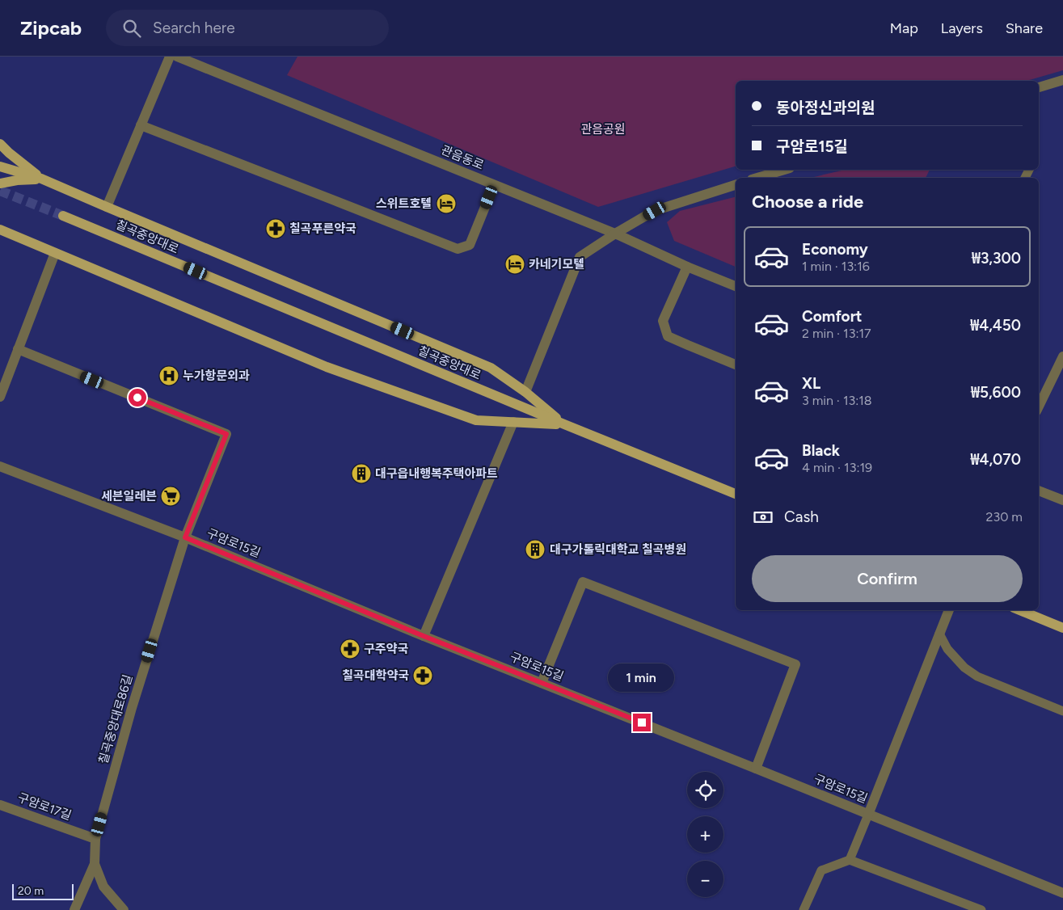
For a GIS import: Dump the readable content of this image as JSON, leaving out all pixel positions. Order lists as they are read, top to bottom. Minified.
{"streets":{"main road":["칠곡중앙대로"],"street":["관음동로","구암로15길","칠곡중앙대로86길","구암로17길"]},"crossings":[["구암로15길","칠곡중앙대로86길"],["칠곡중앙대로86길","구암로17길"]],"parks":["관음공원"],"places":{"hotel":["스위트호텔","카네기모텔"],"pharmacy":["칠곡푸른약국","구주약국","칠곡대학약국"],"hospital":["누가항문외과"],"building":["대구읍내행복주택아파트","대구가톨릭대학교 칠곡병원"],"supermarket":["세븐일레븐"]},"scale_bar":"20 m","page":{"header":"Zipcab","search":"Search here","nav":["Map","Layers","Share"],"banner":["동아정신과의원","구암로15길"],"heading":"Choose a ride","list":[{"name":"Economy","note":"1 min · 13:16","value":"₩3,300"},{"name":"Comfort","note":"2 min · 13:17","value":"₩4,450"},{"name":"XL","note":"3 min · 13:18","value":"₩5,600"},{"name":"Black","note":"4 min · 13:19","value":"₩4,070"}],"pay":["Cash","230 m"],"buttons":"Confirm","bubble":"1 min","map_buttons":["+","−"],"scale":"20 m"}}
